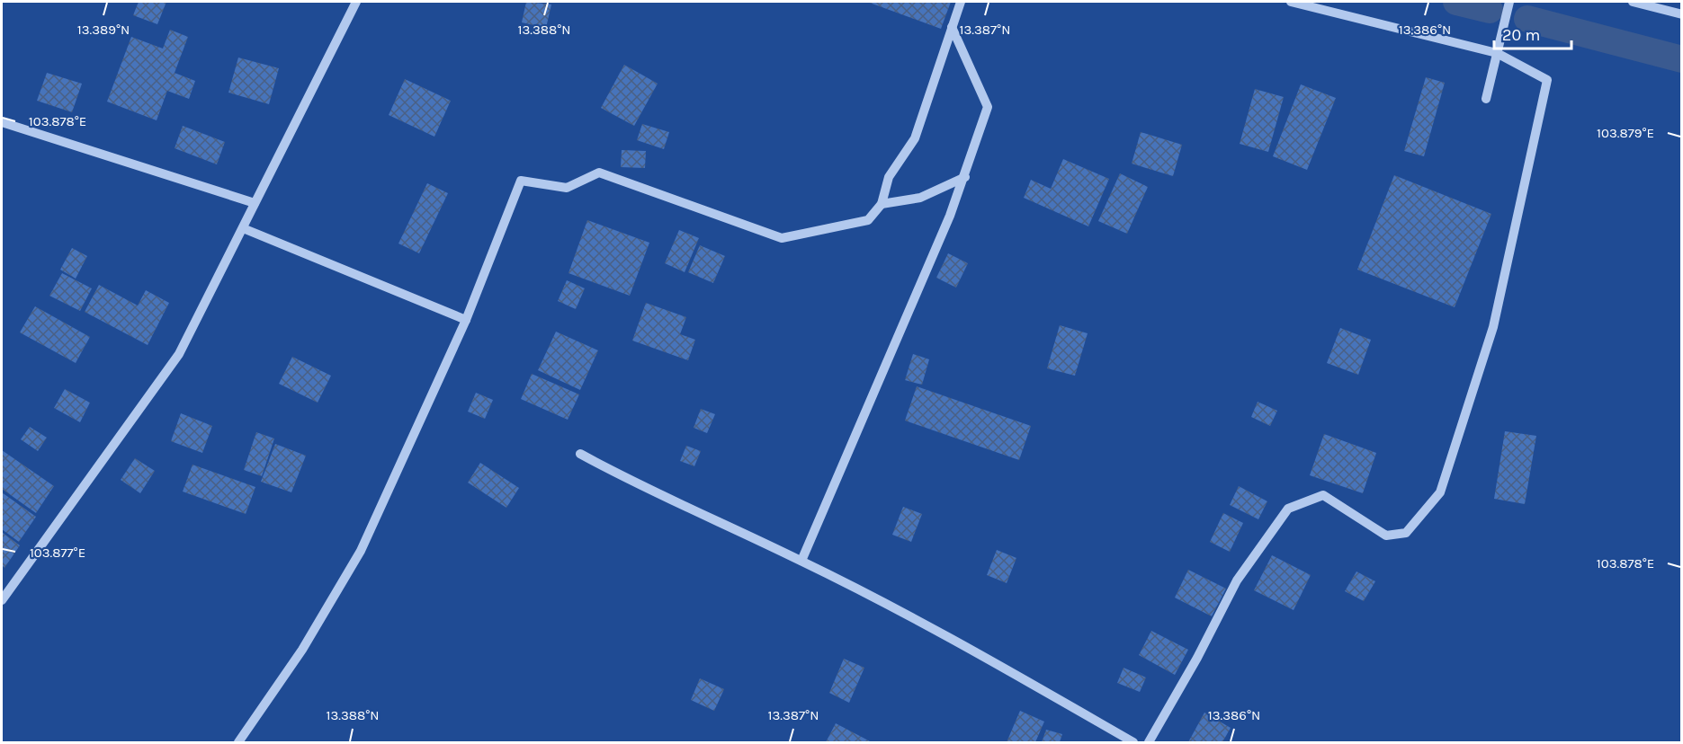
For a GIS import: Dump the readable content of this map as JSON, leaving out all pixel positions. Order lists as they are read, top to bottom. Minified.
{"scale_bar":"20 m","coordinates":["13.389°N","13.388°N","13.387°N","13.386°N","103.878°E","103.879°E","103.877°E"]}
